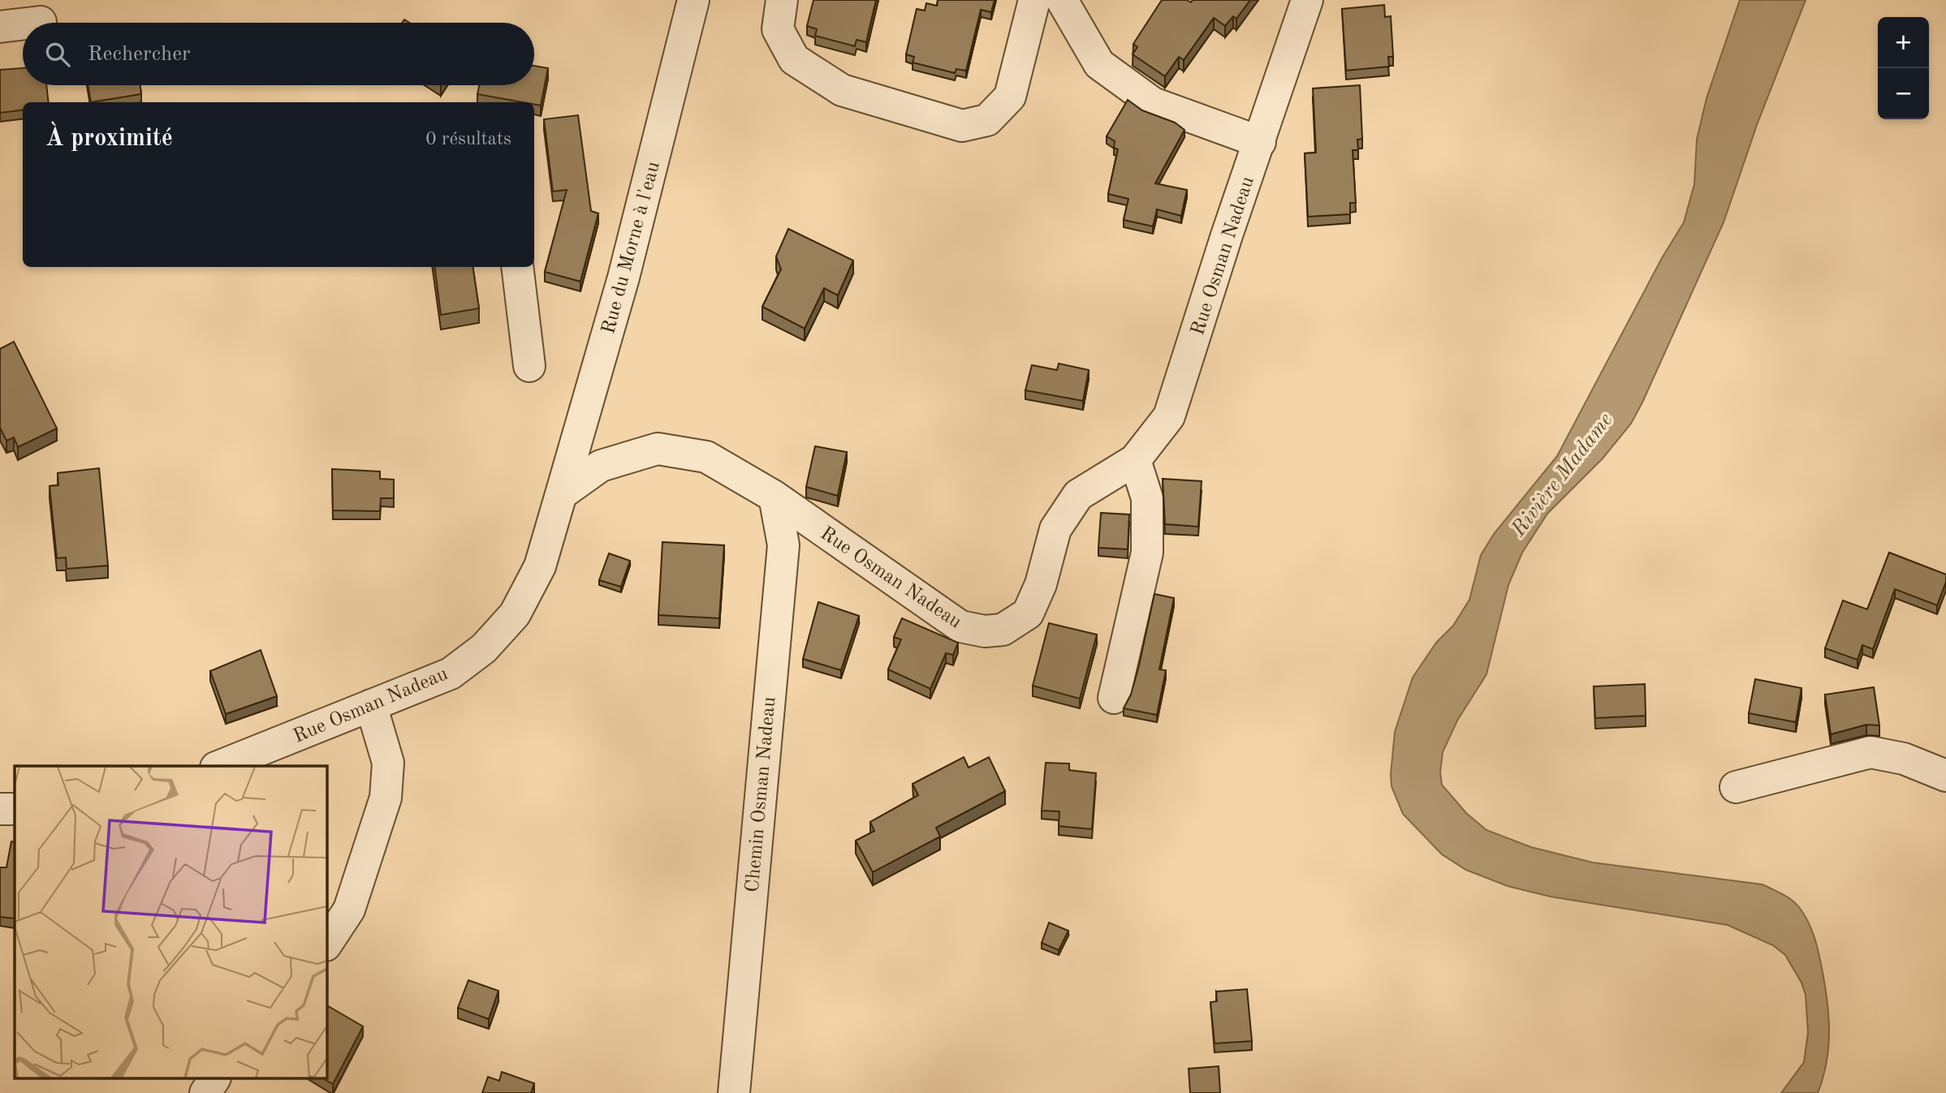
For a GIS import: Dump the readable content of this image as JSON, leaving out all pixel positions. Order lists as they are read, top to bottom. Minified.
{"streets":{"street":["Rue du Morne à l'eau","Rue Osman Nadeau","Chemin Osman Nadeau"]},"crossings":[["Rue du Morne à l'eau","Rue Osman Nadeau"],["Rue Osman Nadeau","Chemin Osman Nadeau"]],"water":["Rivière Madame"],"page":{"map_buttons":["+","−"],"search":"Rechercher","heading":["À proximité","0 résultats"]}}
